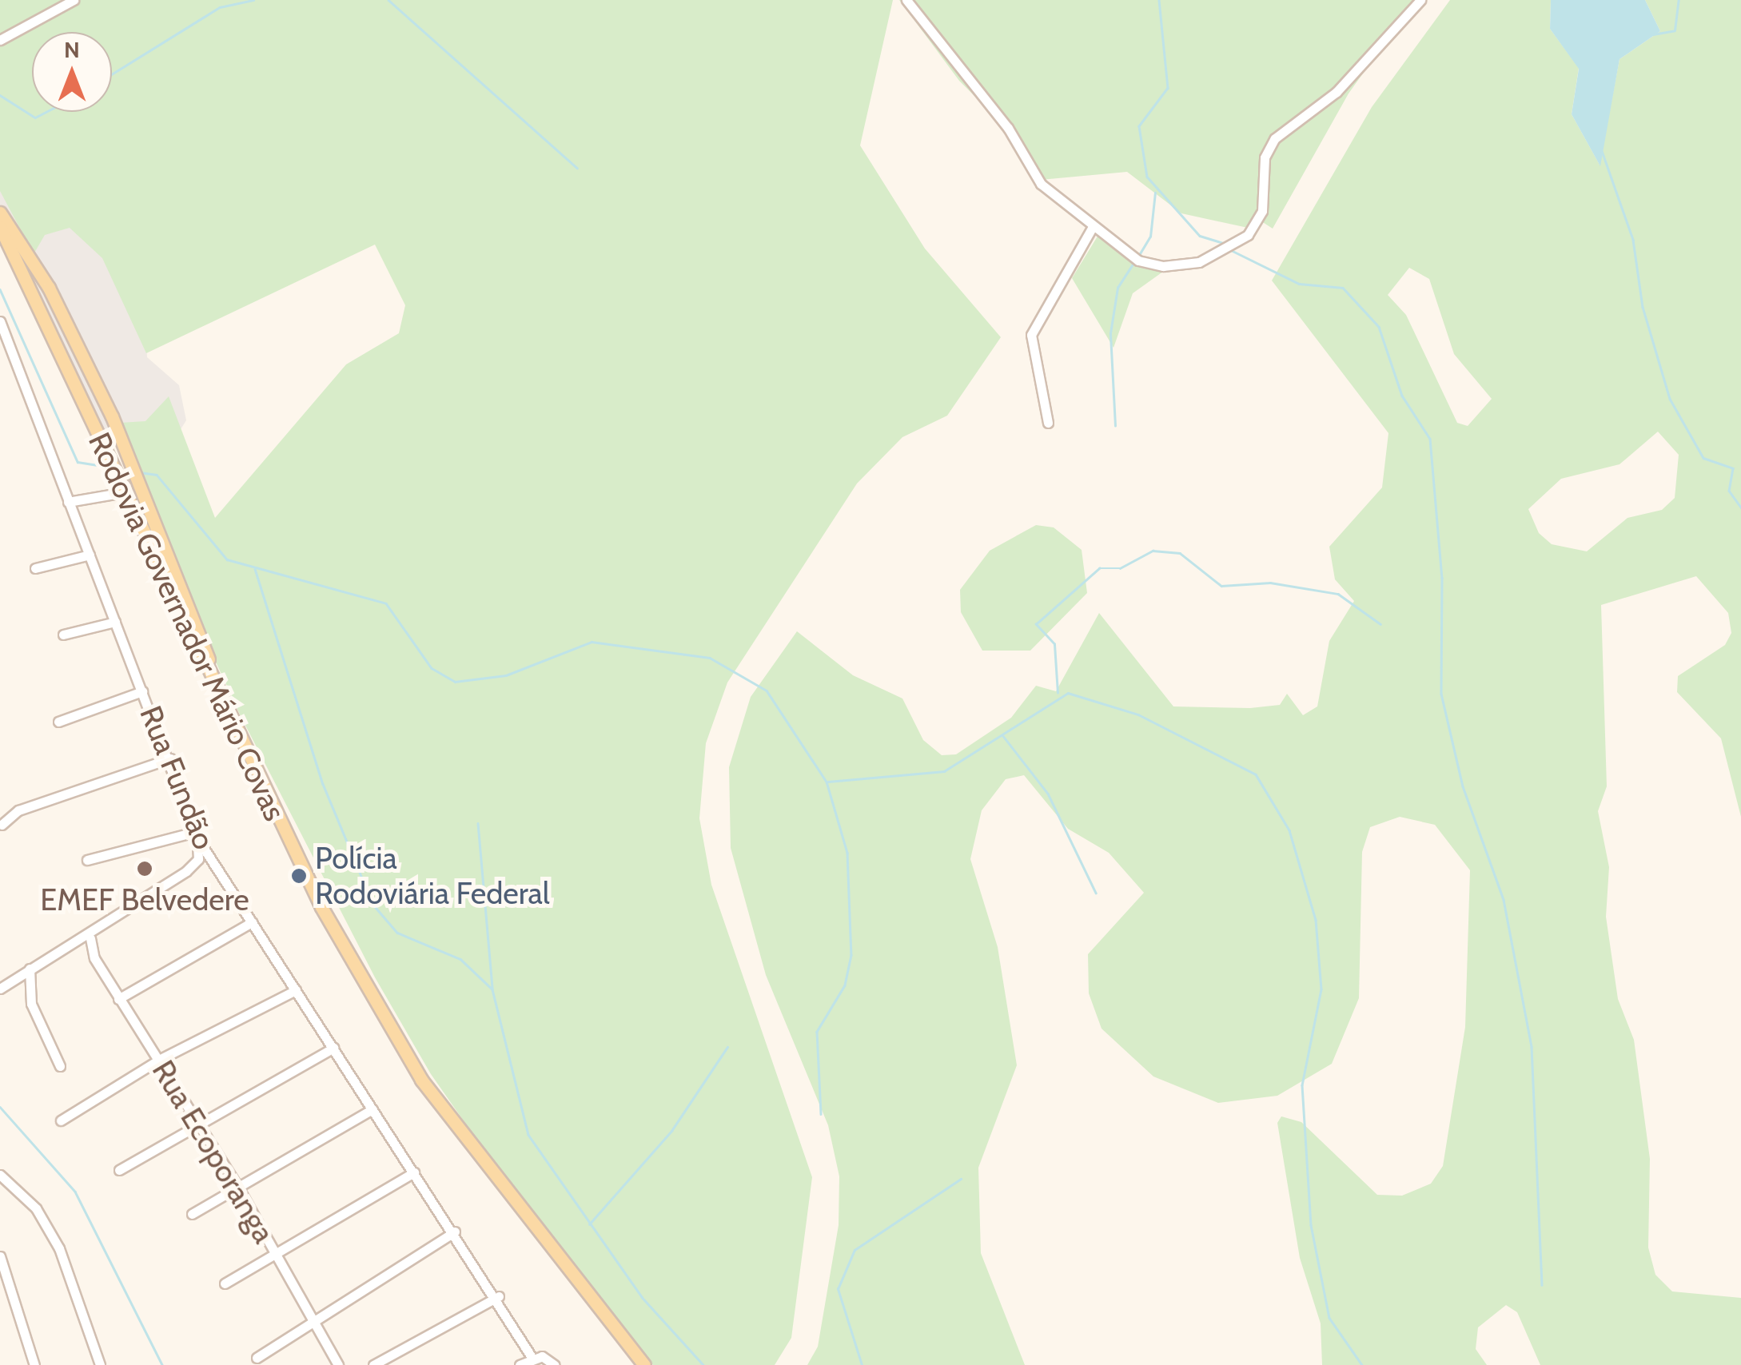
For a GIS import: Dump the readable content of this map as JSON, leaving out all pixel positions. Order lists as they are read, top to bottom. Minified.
{"streets":{"main road":["Rodovia Governador Mário Covas"],"street":["Rua Fundão","Rua Ecoporanga"]},"places":["EMEF Belvedere","Polícia Rodoviária Federal"],"north":"top"}
